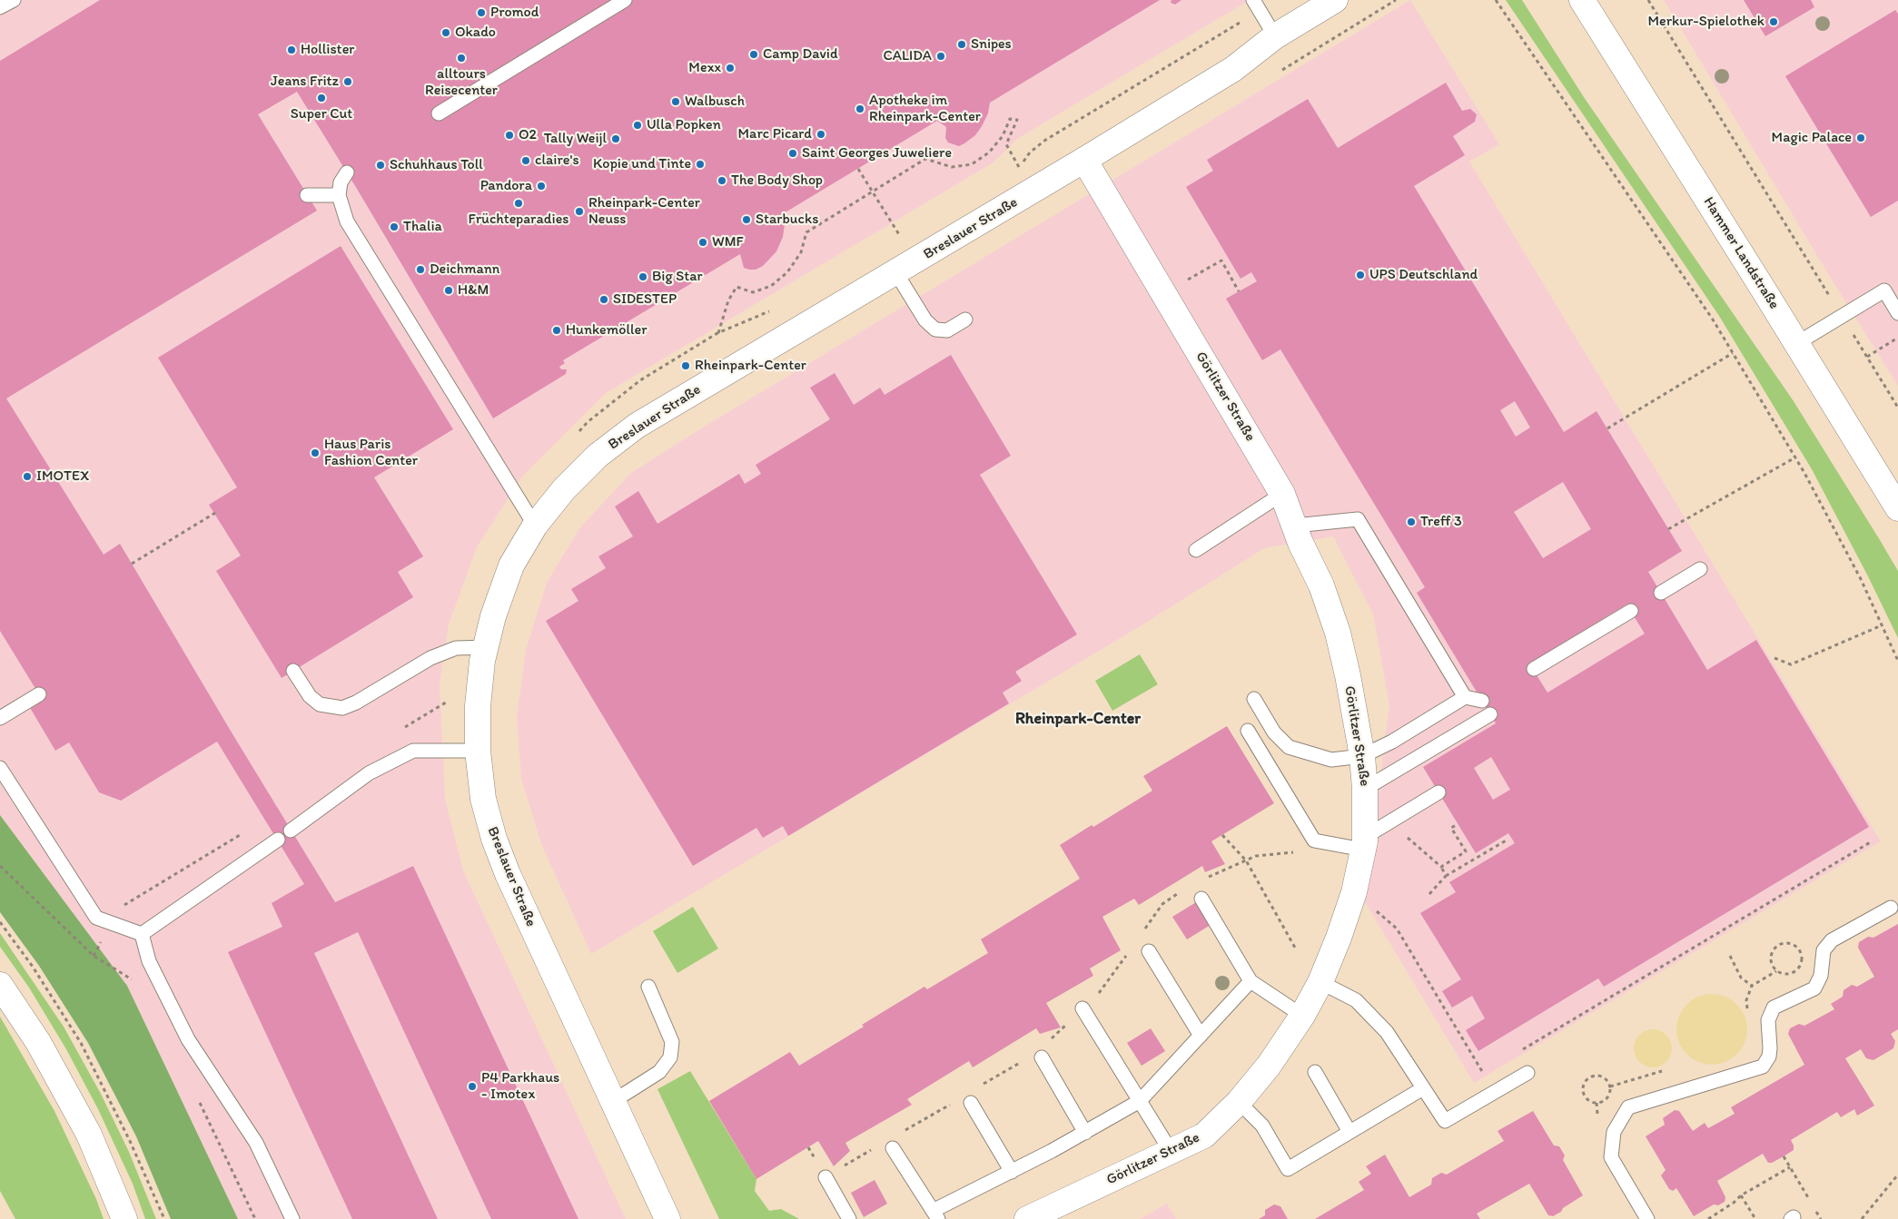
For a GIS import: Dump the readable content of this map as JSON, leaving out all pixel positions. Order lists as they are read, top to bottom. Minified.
{"streets":{"main road":["Breslauer Straße","Hammer Landstraße","Görlitzer Straße"]},"crossings":[["Breslauer Straße","Görlitzer Straße"]],"districts":["Rheinpark-Center"],"places":["Promod","Merkur-Spielothek","Okado","Snipes","Hollister","Camp David","CALIDA","alltours Reisecenter","Mexx","Jeans Fritz","Super Cut","Walbusch","Apotheke im Rheinpark-Center","Ulla Popken","Marc Picard","O2","Magic Palace","Tally Weijl","Saint Georges Juweliere","claire's","Kopie und Tinte","Schuhhaus Toll","The Body Shop","Pandora","Früchteparadies","Rheinpark-Center Neuss","Starbucks","Thalia","WMF","Deichmann","UPS Deutschland","Big Star","H&M","SIDESTEP","Hunkemöller","Rheinpark-Center","Haus Paris Fashion Center","IMOTEX","Treff 3","P4 Parkhaus - Imotex"]}
